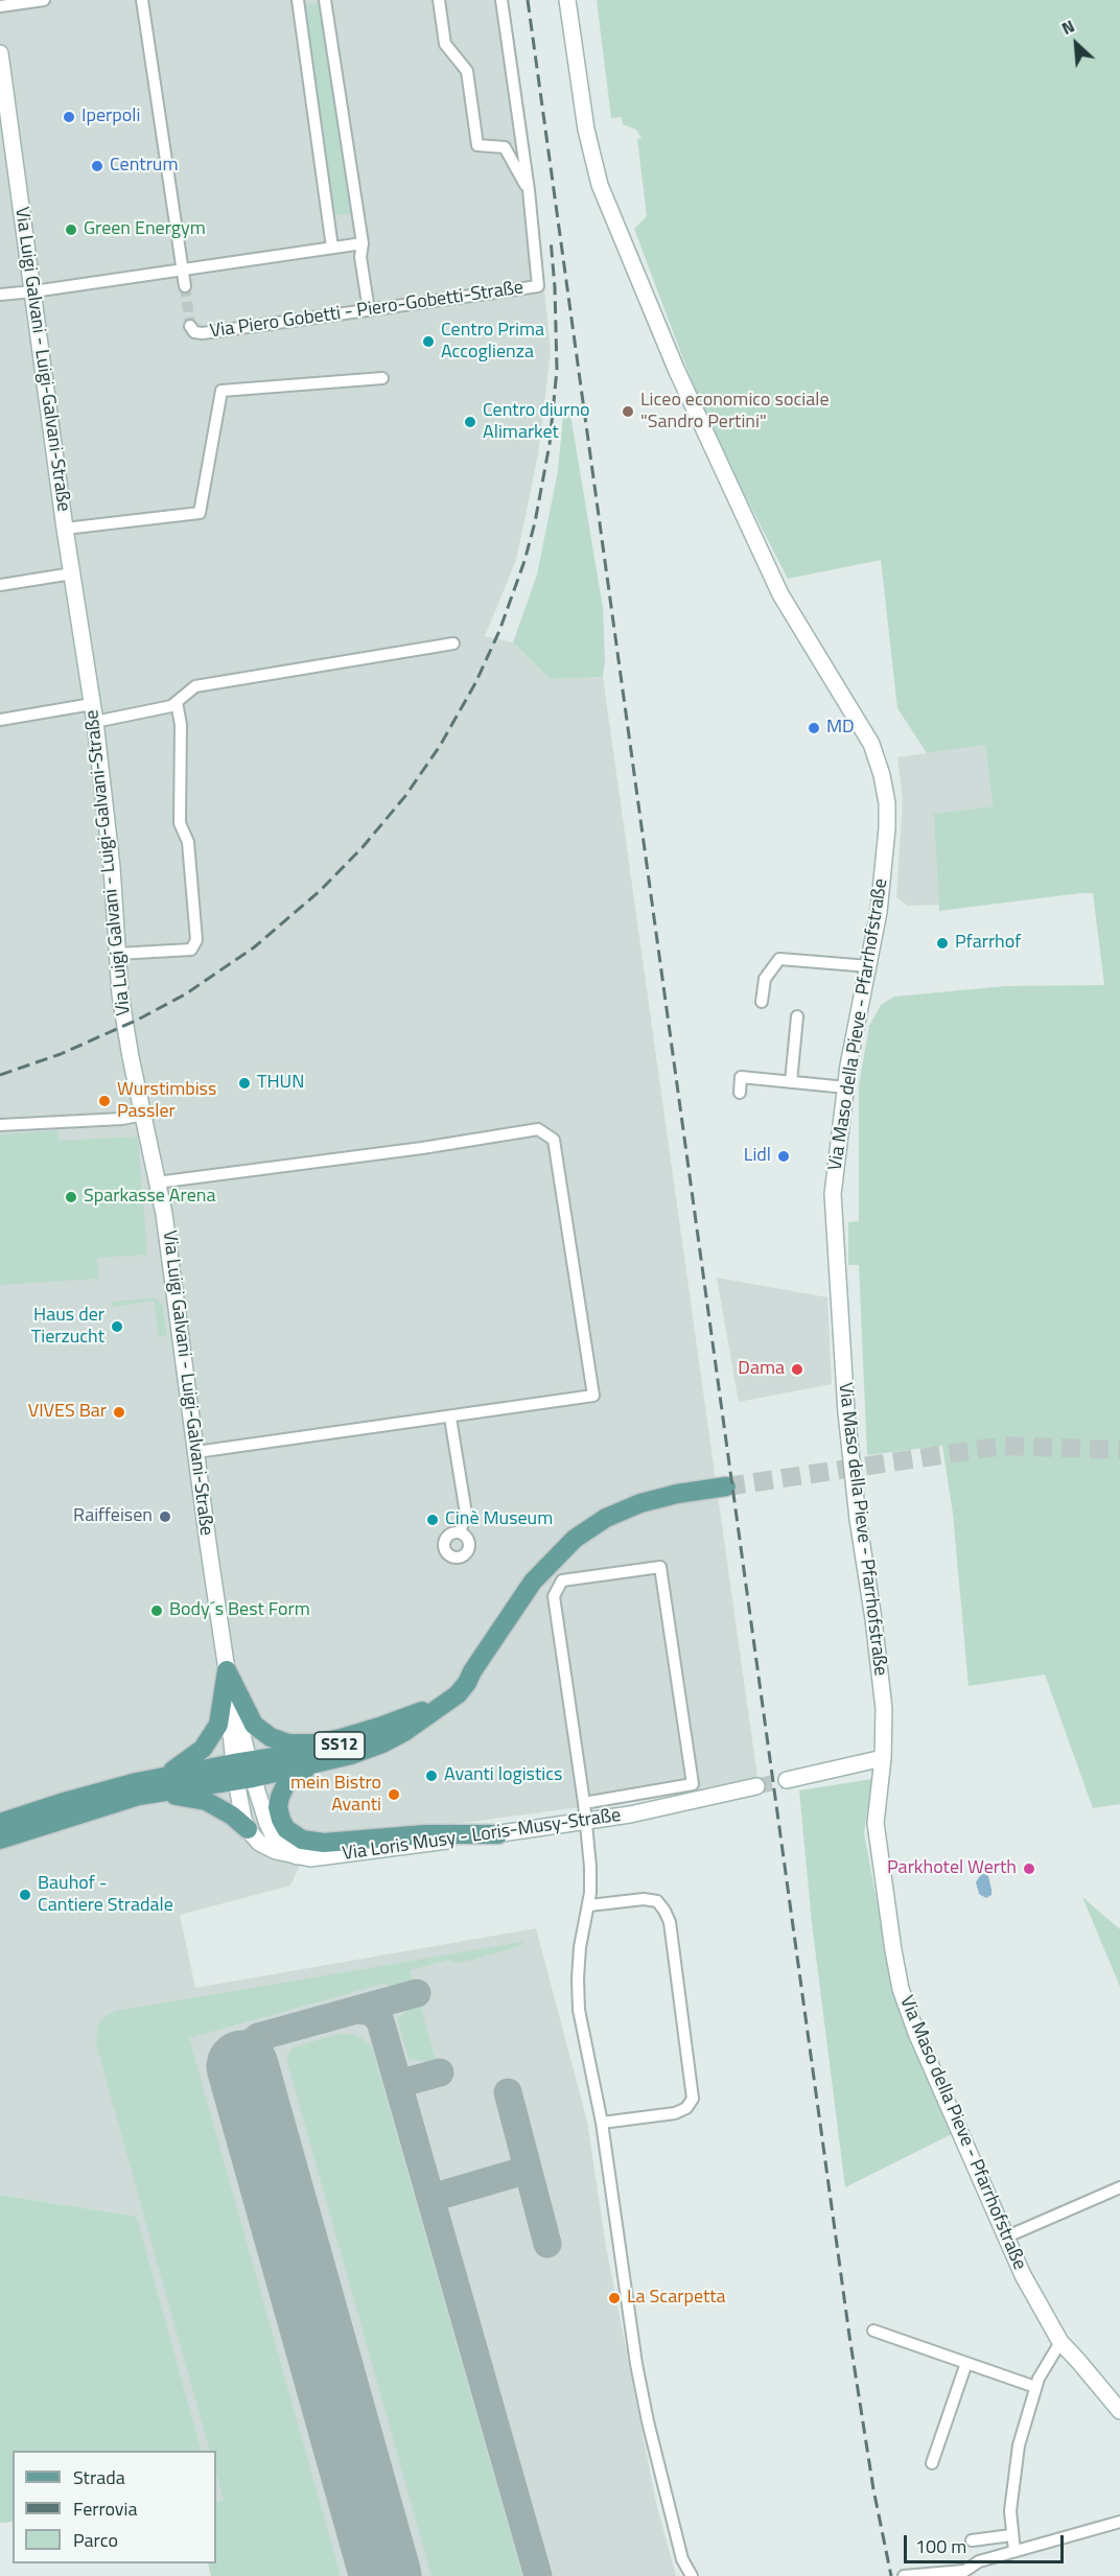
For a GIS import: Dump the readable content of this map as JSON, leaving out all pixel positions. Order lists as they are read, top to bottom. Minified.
{"streets":{"main road":["SS12"],"street":["Via Piero Gobetti - Piero-Gobetti-Straße","Via Luigi Galvani - Luigi-Galvani-Straße","Via Maso della Pieve - Pfarrhofstraße","Via Loris Musy - Loris-Musy-Straße"]},"crossings":[["Via Luigi Galvani - Luigi-Galvani-Straße","SS12"]],"places":["Iperpoli","Centrum","Green Energym","Centro Prima Accoglienza","Liceo economico sociale \"Sandro Pertini\"","Centro diurno Alimarket","MD","Pfarrhof","THUN","Wurstimbiss Passler","Lidl","Sparkasse Arena","Haus der Tierzucht","Dama","VIVES Bar","Raiffeisen","Cinè Museum","Body´s Best Form","Avanti logistics","mein Bistro Avanti","Parkhotel Werth","Bauhof - Cantiere Stradale","La Scarpetta"],"legend":["Strada","Ferrovia","Parco"],"scale_bar":"100 m","north":"top left"}
